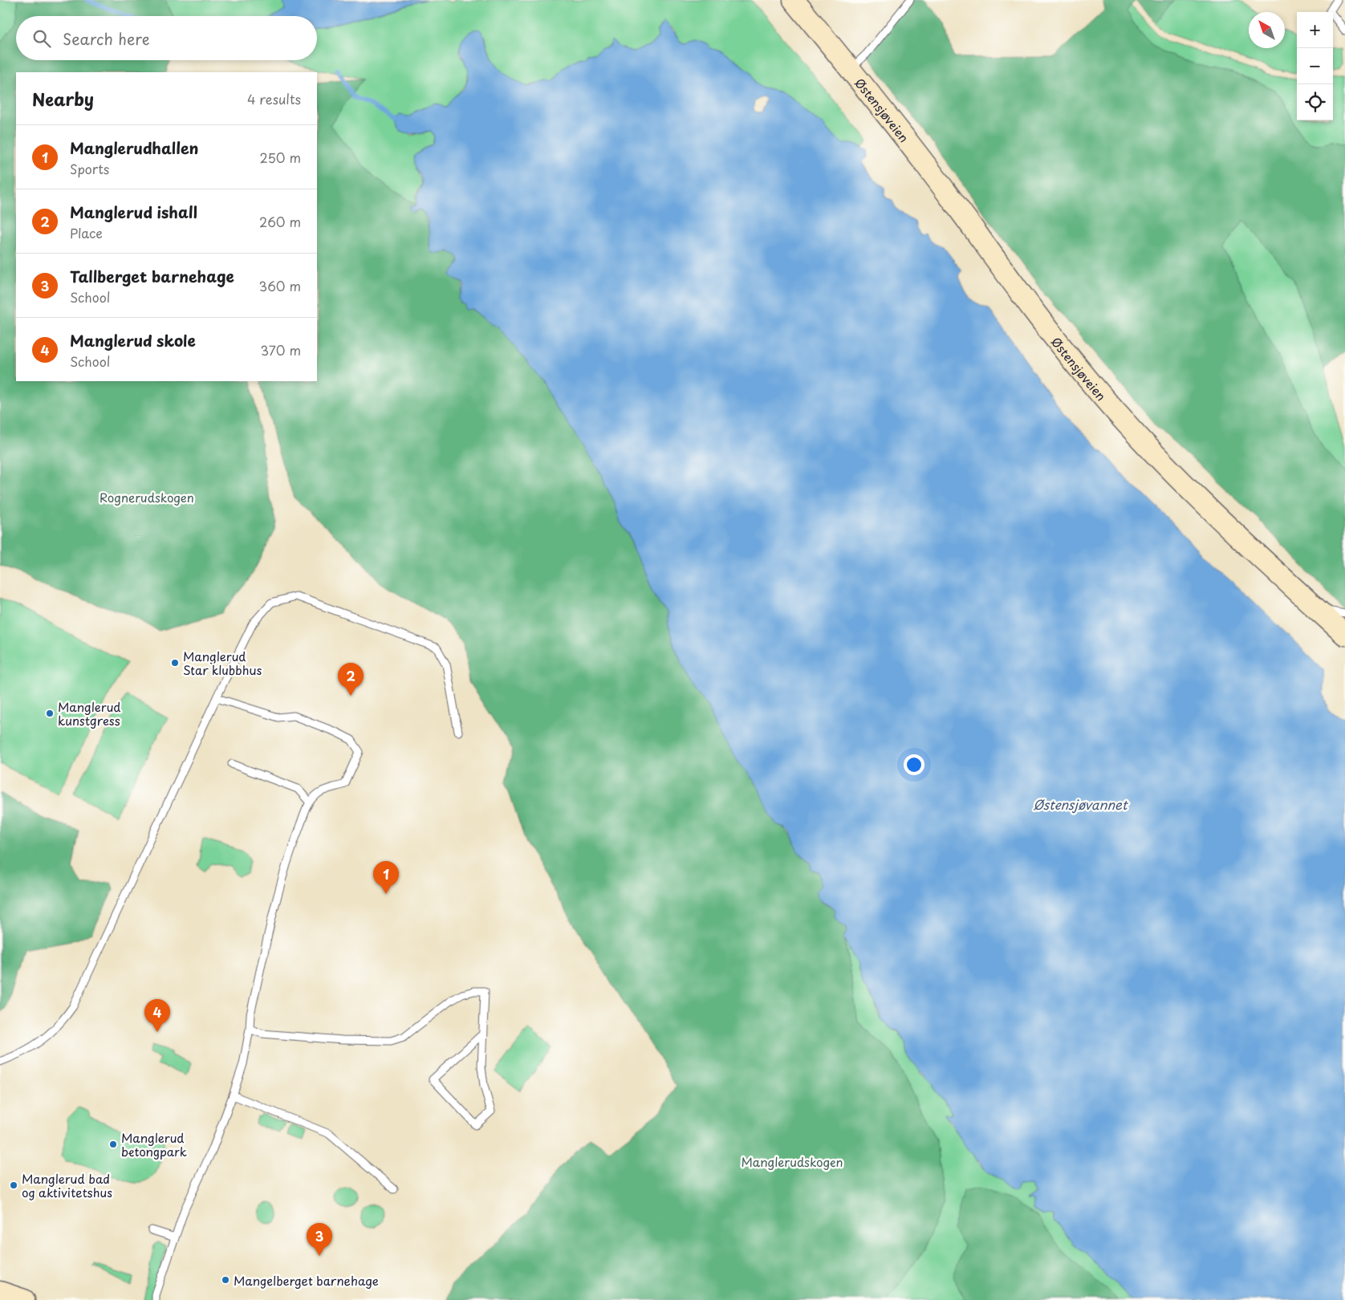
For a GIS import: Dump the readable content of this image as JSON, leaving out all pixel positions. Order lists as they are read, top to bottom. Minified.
{"streets":{"main road":["Østensjøveien"]},"water":["Østensjøvannet"],"parks":["Rognerudskogen","Manglerudskogen"],"places":["Manglerud Star klubbhus","Manglerud kunstgress","Manglerud betongpark","Manglerud bad og aktivitetshus","Mangelberget barnehage"],"north":"top left","page":{"map_buttons":["+","−"],"search":"Search here","heading":["Nearby","4 results"],"list":[{"mark":"1","name":"Manglerudhallen","note":"Sports","value":"250 m"},{"mark":"2","name":"Manglerud ishall","note":"Place","value":"260 m"},{"mark":"3","name":"Tallberget barnehage","note":"School","value":"360 m"},{"mark":"4","name":"Manglerud skole","note":"School","value":"370 m"}],"pins":["2","1","4","3"]}}
